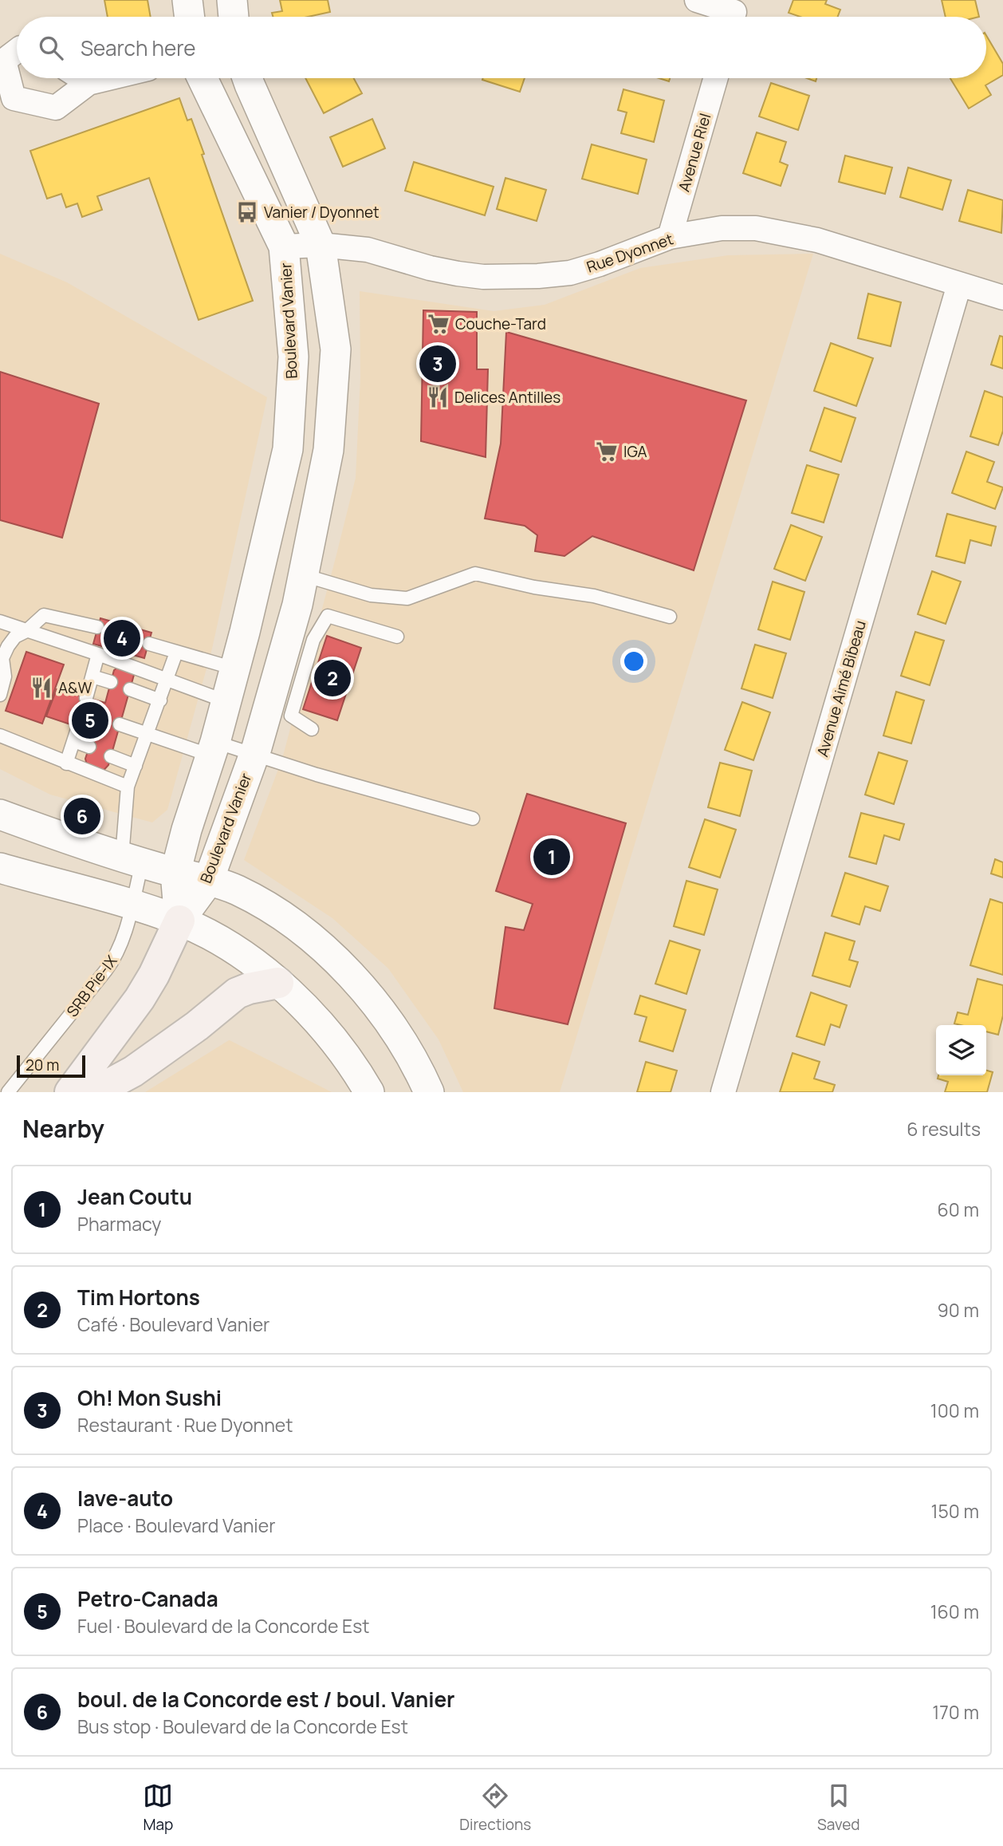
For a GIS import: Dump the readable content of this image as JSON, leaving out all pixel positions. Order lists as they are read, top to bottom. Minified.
{"streets":{"street":["Avenue Riel","Rue Dyonnet","Boulevard Vanier","Avenue Aimé Bibeau"],"lane":["SRB Pie-IX"]},"crossings":[["Avenue Riel","Rue Dyonnet"],["Rue Dyonnet","Boulevard Vanier"],["Rue Dyonnet","Avenue Aimé Bibeau"]],"places":{"bus stop":["Vanier / Dyonnet"],"supermarket":["Couche-Tard","IGA"],"restaurant":["Delices Antilles","A&W"]},"scale_bar":"20 m","page":{"search":"Search here","pins":["3","4","2","5","6","1"],"scale":"20 m","heading":["Nearby","6 results"],"list":[{"mark":"1","name":"Jean Coutu","note":"Pharmacy","value":"60 m"},{"mark":"2","name":"Tim Hortons","note":"Café · Boulevard Vanier","value":"90 m"},{"mark":"3","name":"Oh! Mon Sushi","note":"Restaurant · Rue Dyonnet","value":"100 m"},{"mark":"4","name":"lave-auto","note":"Place · Boulevard Vanier","value":"150 m"},{"mark":"5","name":"Petro-Canada","note":"Fuel · Boulevard de la Concorde Est","value":"160 m"},{"mark":"6","name":"boul. de la Concorde est / boul. Vanier","note":"Bus stop · Boulevard de la Concorde Est","value":"170 m"}],"nav":["Map","Directions","Saved"]}}
